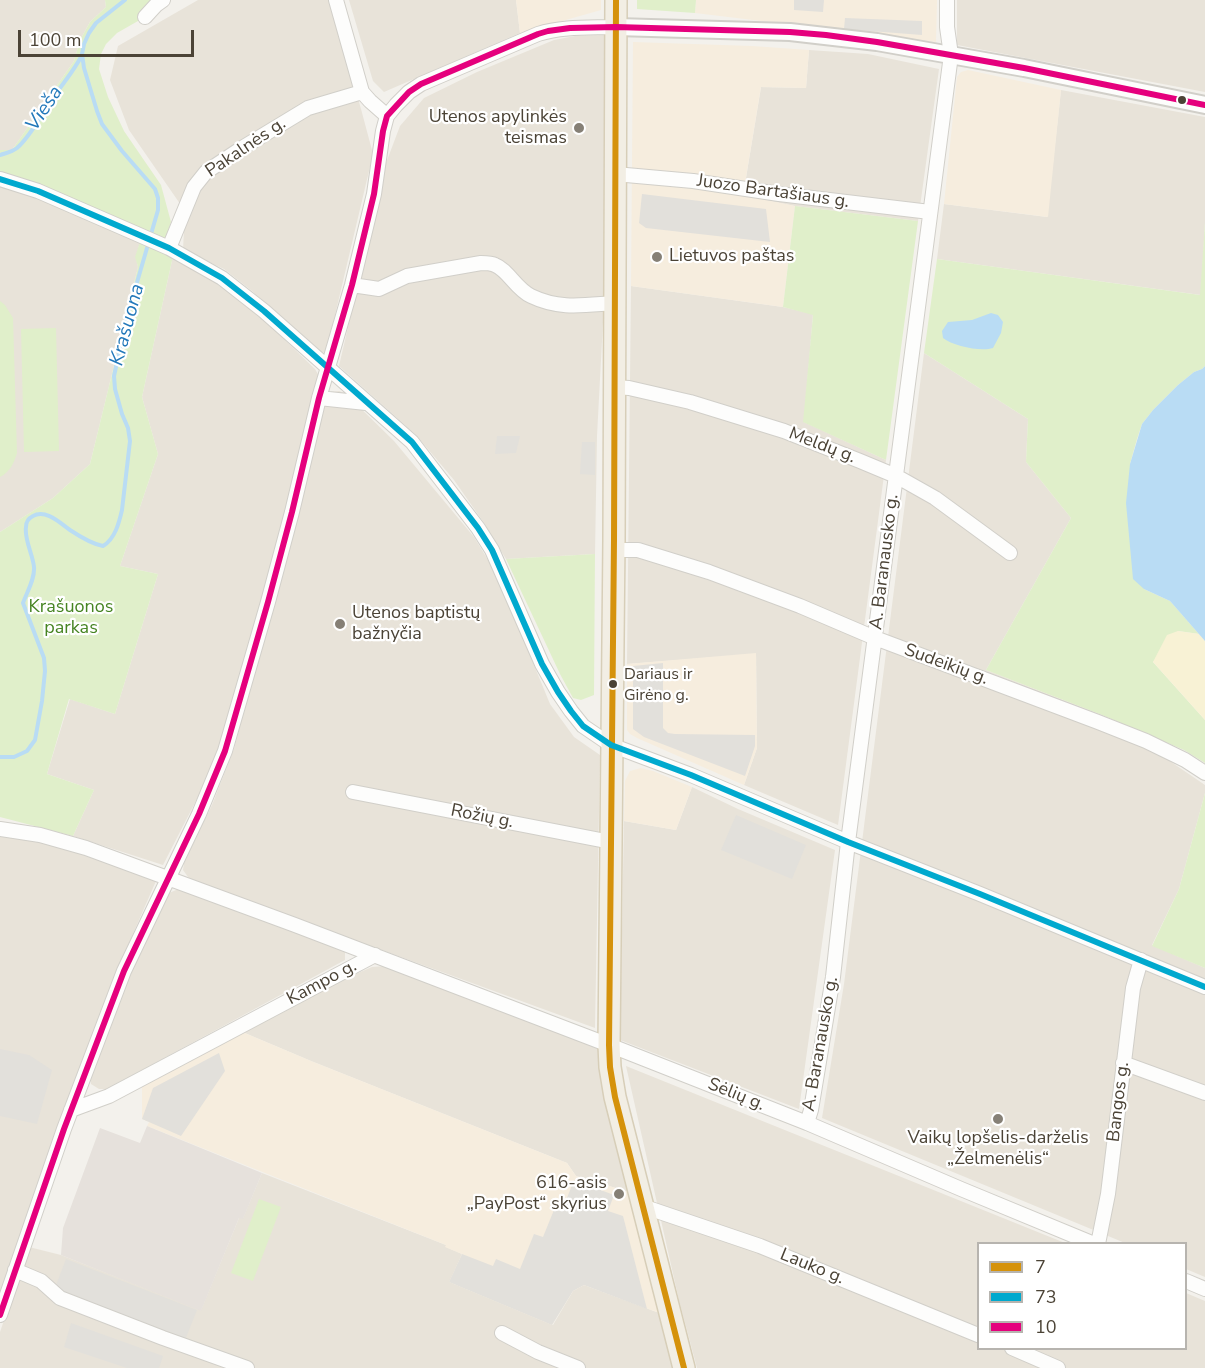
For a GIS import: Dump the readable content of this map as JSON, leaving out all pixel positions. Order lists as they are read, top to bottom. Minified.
{"streets":{"street":["Pakalnės g.","Juozo Bartašiaus g.","Meldų g.","A. Baranausko g.","Sudeikių g.","Rožių g.","Kampo g.","Sėlių g.","Bangos g.","Lauko g."]},"crossings":[["Juozo Bartašiaus g.","A. Baranausko g."],["Meldų g.","A. Baranausko g."],["A. Baranausko g.","Sudeikių g."],["A. Baranausko g.","Sėlių g."],["Kampo g.","Sėlių g."]],"water":["Vieša","Krašuona"],"parks":["Krašuonos parkas"],"places":["Utenos apylinkės teismas","Lietuvos paštas","Utenos baptistų bažnyčia","Dariaus ir Girėno g.","Vaikų lopšelis-darželis „Želmenėlis“","616-asis „PayPost“ skyrius"],"lines":["transit line 7","transit line 10","transit line 73"],"legend":["7","73","10"],"scale_bar":"100 m"}
